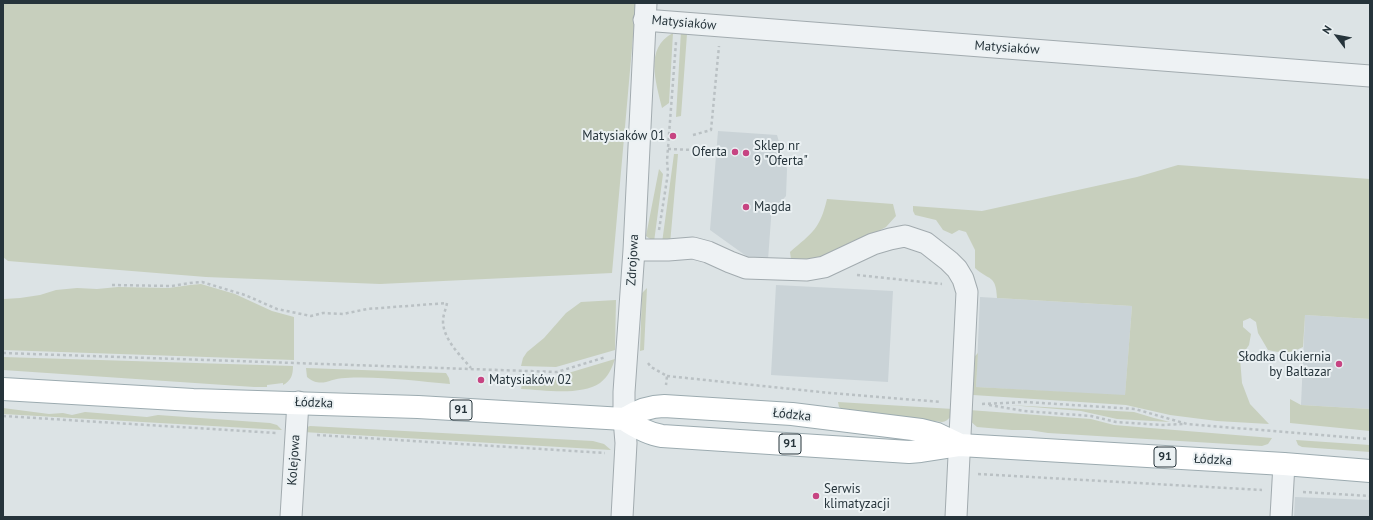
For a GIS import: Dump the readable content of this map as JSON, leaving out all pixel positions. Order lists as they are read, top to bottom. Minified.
{"streets":{"main road":["Łódzka","91"],"street":["Matysiaków","Zdrojowa","Kolejowa"]},"crossings":[["Matysiaków","Zdrojowa"],["Zdrojowa","Łódzka"],["Łódzka","Kolejowa"]],"places":["Matysiaków 01","Oferta","Sklep nr 9 \"Oferta\"","Magda","Słodka Cukiernia by Baltazar","Matysiaków 02","Serwis klimatyzacji"],"north":"top left"}
